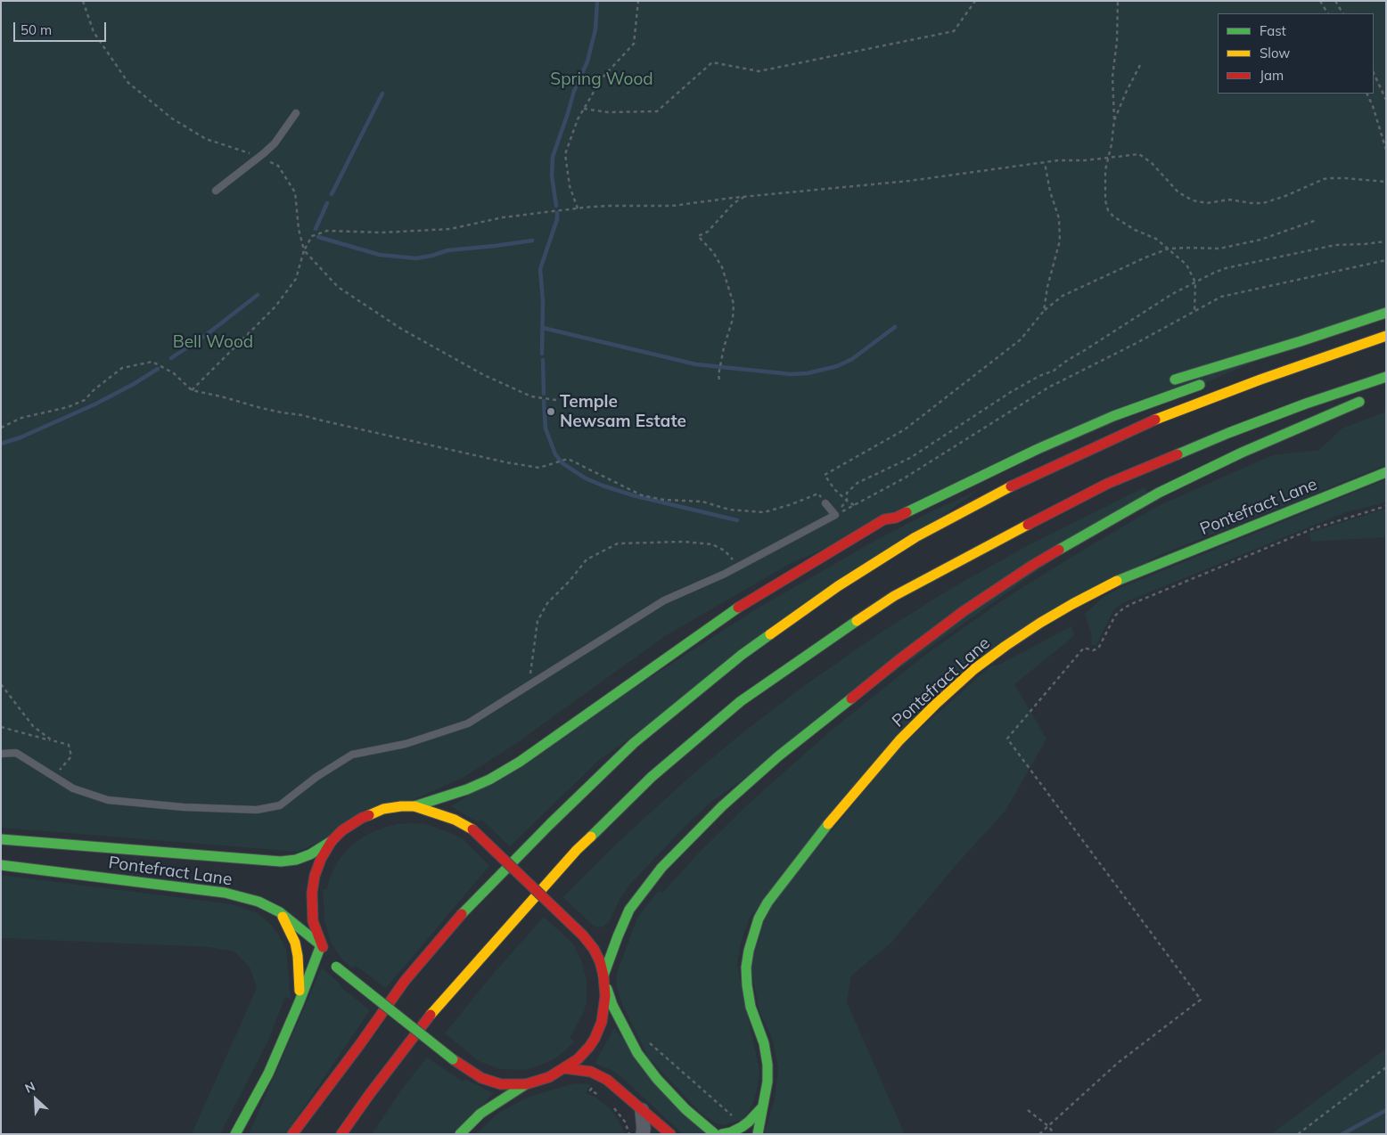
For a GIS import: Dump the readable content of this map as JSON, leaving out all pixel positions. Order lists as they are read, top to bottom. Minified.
{"streets":{"main road":["Pontefract Lane"]},"parks":["Spring Wood","Bell Wood"],"places":["Temple Newsam Estate"],"legend":["Fast","Slow","Jam"],"scale_bar":"50 m","north":"top left"}
